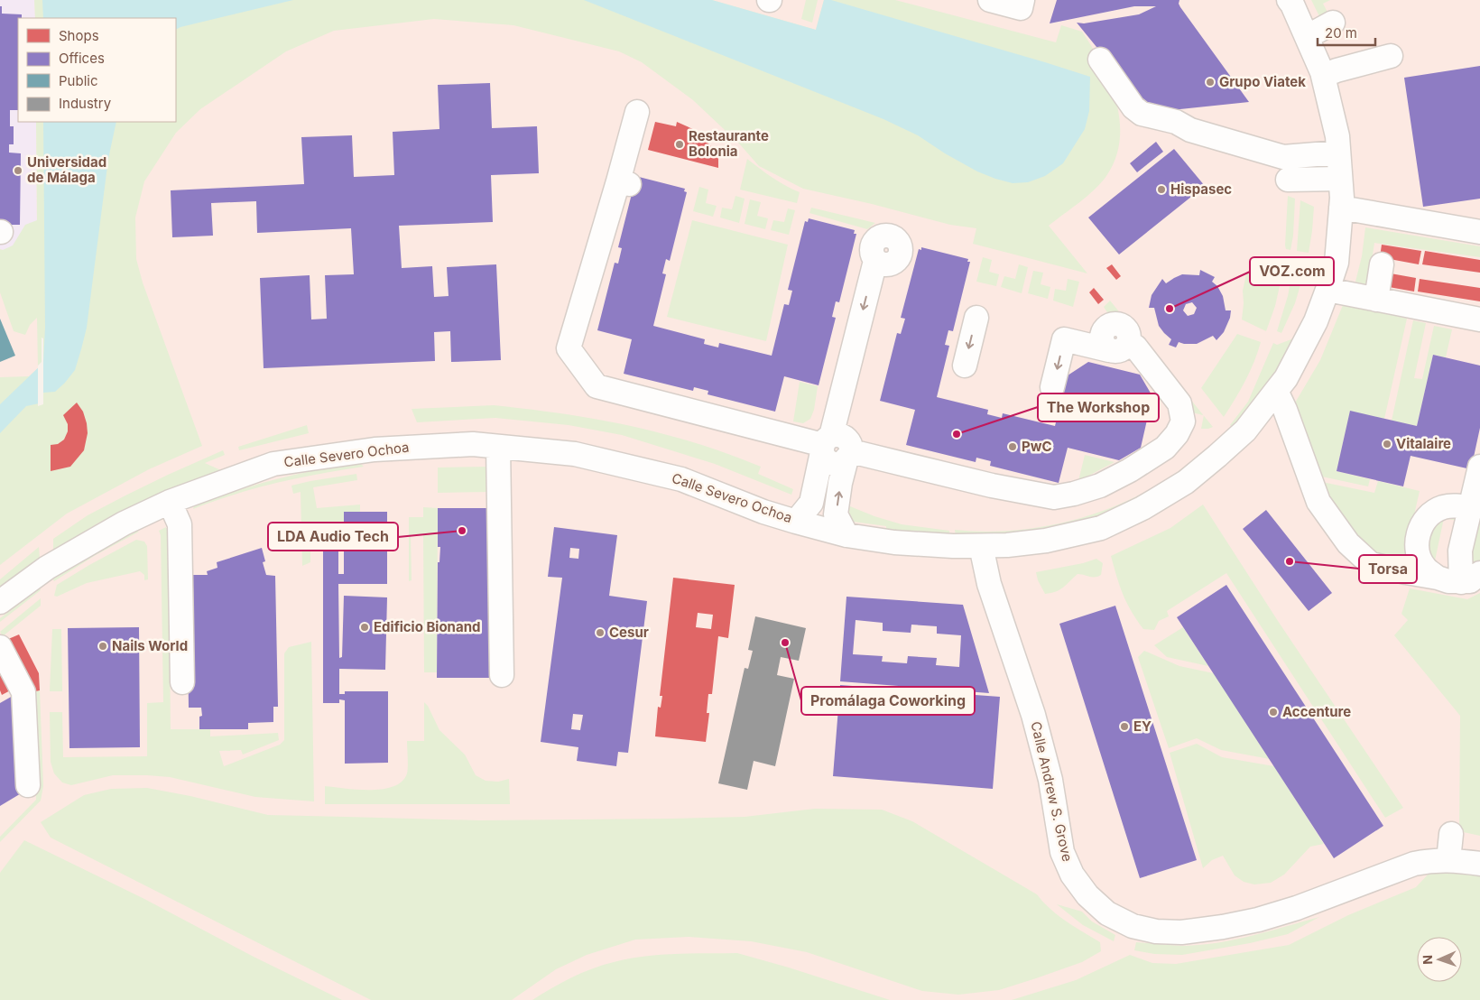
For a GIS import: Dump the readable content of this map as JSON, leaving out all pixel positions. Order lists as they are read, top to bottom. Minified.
{"streets":{"street":["Calle Severo Ochoa","Calle Andrew S. Grove"]},"crossings":[["Calle Severo Ochoa","Calle Andrew S. Grove"]],"places":["Grupo Viatek","Restaurante Bolonia","Universidad de Málaga","Hispasec","VOZ.com","The Workshop","Vitalaire","PwC","LDA Audio Tech","Torsa","Edificio Bionand","Cesur","Promálaga Coworking","Nails World","Accenture","EY"],"legend":["Shops","Offices","Public","Industry"],"scale_bar":"20 m","north":"left"}
